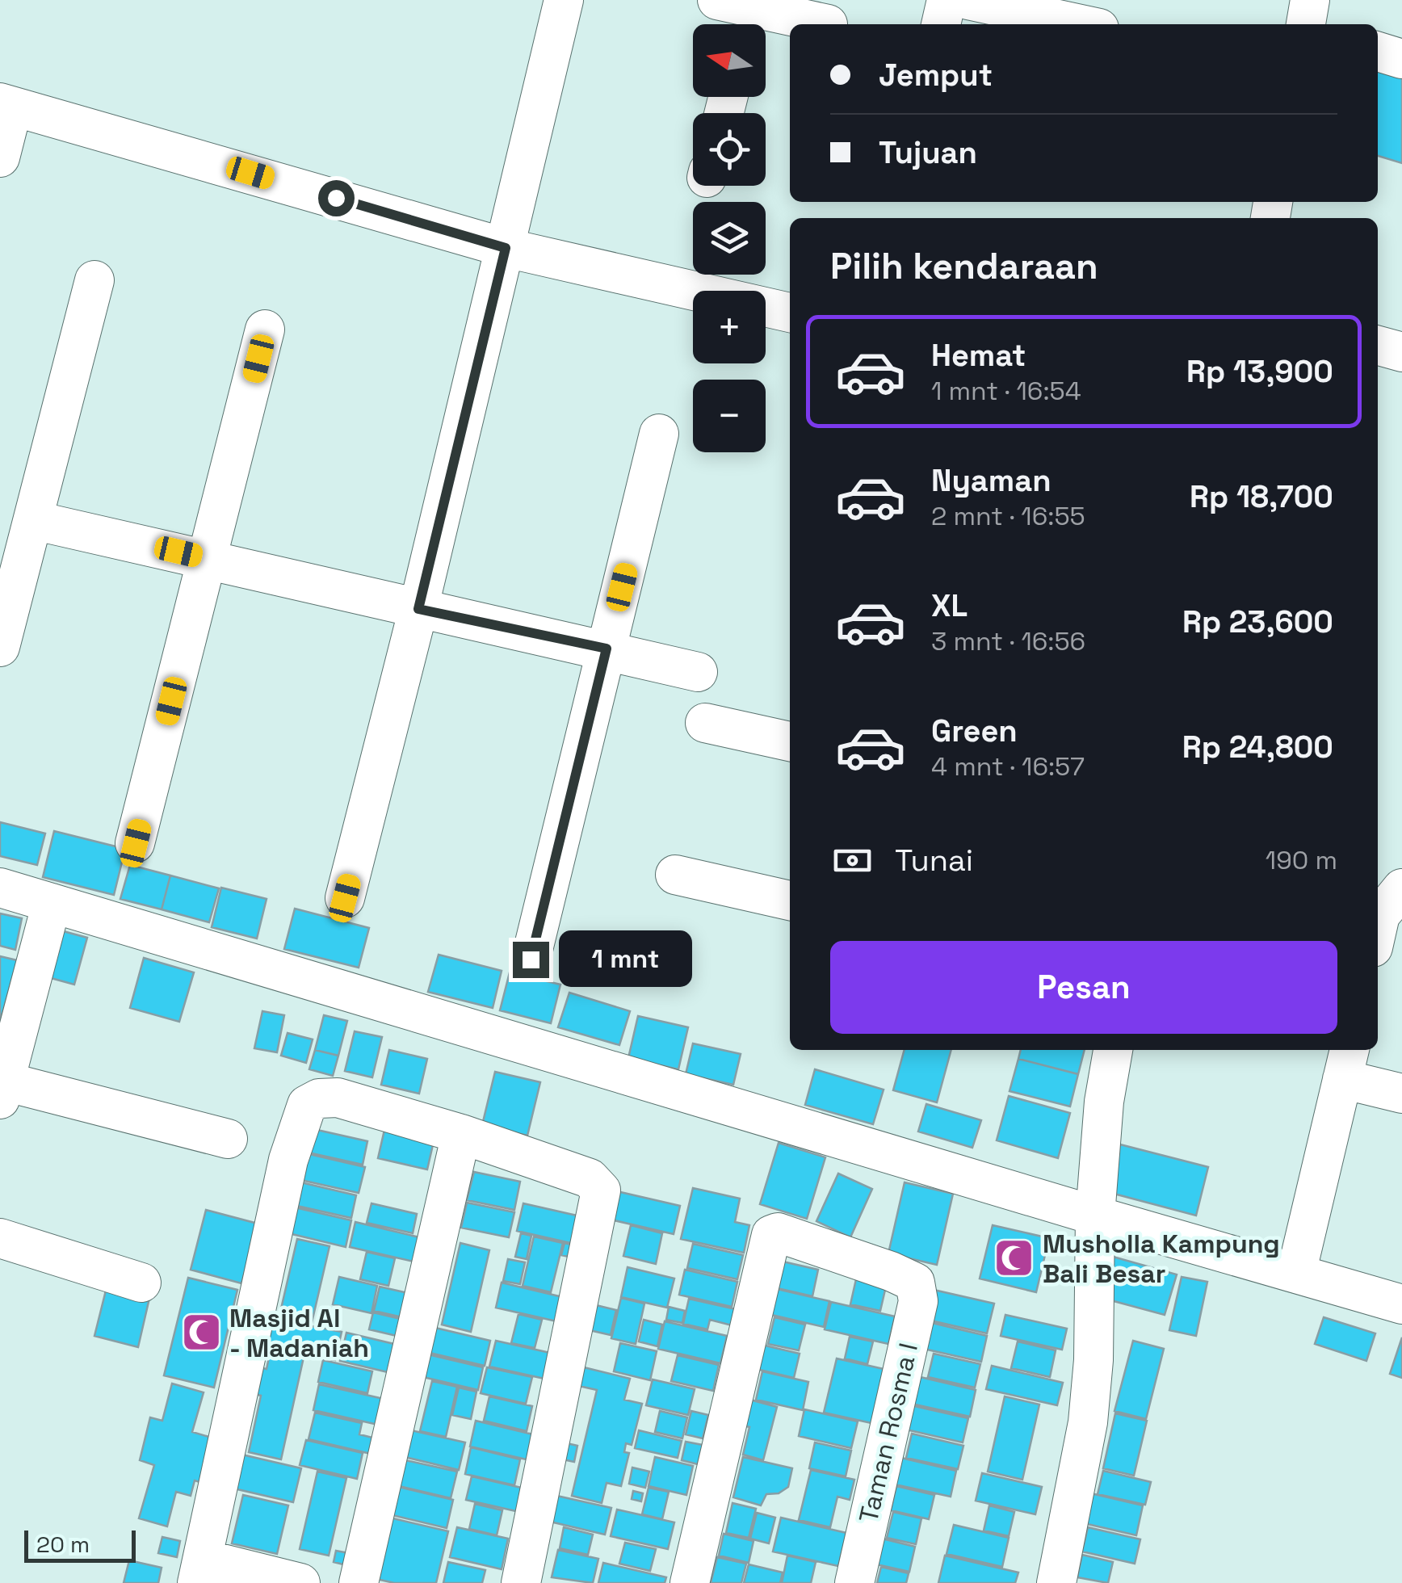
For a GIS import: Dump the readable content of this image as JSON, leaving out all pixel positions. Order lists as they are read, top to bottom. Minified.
{"streets":{"street":["Taman Rosma I"]},"places":{"mosque":["Musholla Kampung Bali Besar","Masjid Al - Madaniah"]},"scale_bar":"20 m","north":"left","page":{"map_buttons":["+","−"],"banner":["Jemput","Tujuan"],"heading":"Pilih kendaraan","list":[{"name":"Hemat","note":"1 mnt · 16:54","value":"Rp 13,900"},{"name":"Nyaman","note":"2 mnt · 16:55","value":"Rp 18,700"},{"name":"XL","note":"3 mnt · 16:56","value":"Rp 23,600"},{"name":"Green","note":"4 mnt · 16:57","value":"Rp 24,800"}],"pay":["Tunai","190 m"],"buttons":"Pesan","bubble":"1 mnt","scale":"20 m"}}
